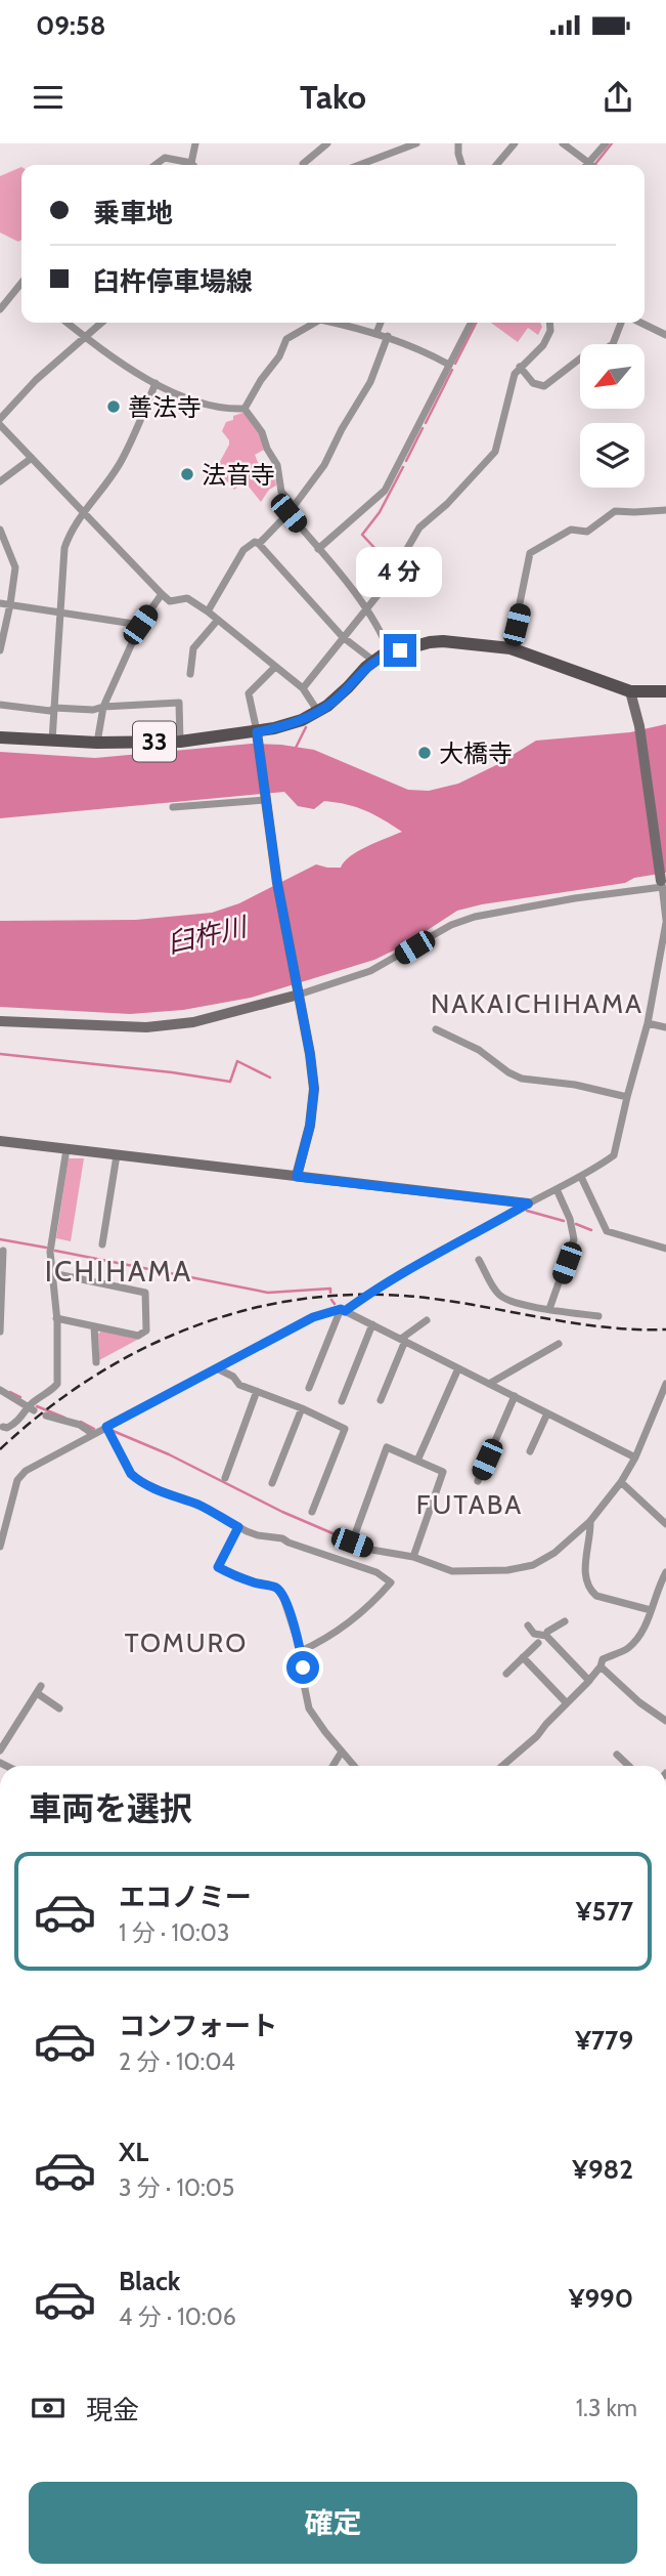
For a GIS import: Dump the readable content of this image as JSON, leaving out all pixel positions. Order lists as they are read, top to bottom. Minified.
{"streets":{"main road":["33"]},"districts":["NAKAICHIHAMA","ICHIHAMA","FUTABA","TOMURO"],"water":["臼杵川"],"places":["善法寺","法音寺","大橋寺"],"north":"bottom left","page":{"status":"09:58","header":"Tako","banner":["乗車地","臼杵停車場線"],"bubble":"4 分","heading":"車両を選択","list":[{"name":"エコノミー","note":"1 分 · 10:03","value":"¥577"},{"name":"コンフォート","note":"2 分 · 10:04","value":"¥779"},{"name":"XL","note":"3 分 · 10:05","value":"¥982"},{"name":"Black","note":"4 分 · 10:06","value":"¥990"}],"pay":["現金","1.3 km"],"buttons":"確定"}}
